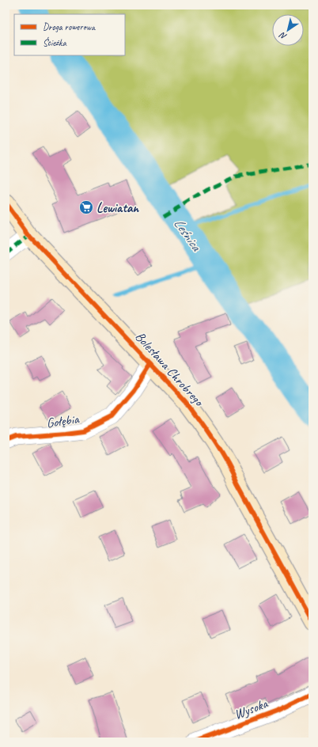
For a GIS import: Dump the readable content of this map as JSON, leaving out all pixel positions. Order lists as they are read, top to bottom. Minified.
{"streets":{"street":["Bolesława Chrobrego","Gołębia","Wysoka"]},"crossings":[["Bolesława Chrobrego","Gołębia"]],"water":["Leśnica"],"places":{"supermarket":["Lewiatan"]},"legend":["Droga rowerowa","Ścieżka"],"north":"bottom left"}
